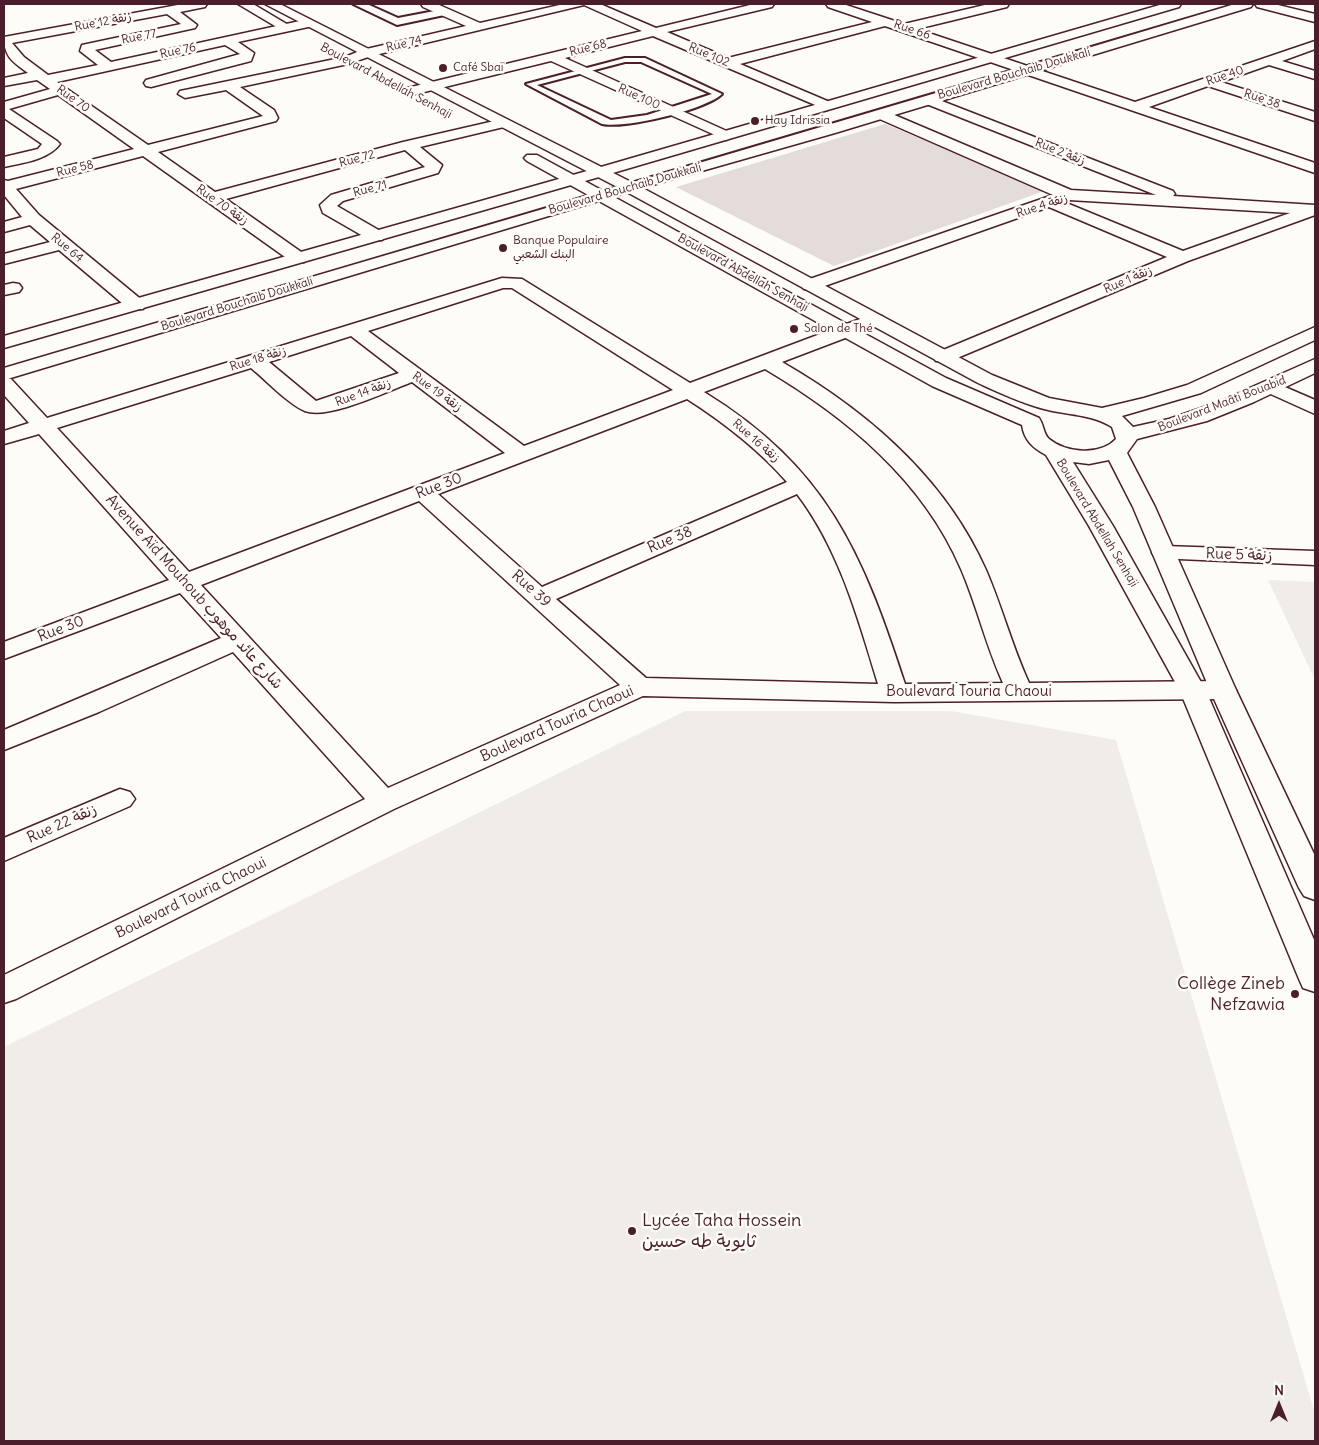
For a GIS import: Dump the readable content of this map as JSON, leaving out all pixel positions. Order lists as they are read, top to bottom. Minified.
{"streets":{"street":["Rue 12 زنقة","Rue 66","Rue 77","Rue 74","Rue 68","Rue 76","Rue 102","Boulevard Bouchaib Doukkali","Rue 40","Boulevard Abdellah Senhaji","Rue 100","Rue 70","Rue 38","Rue 2 زنقة","Rue 72","Rue 58","Rue 71","Rue 70 زنقة","Rue 4 زنقة","Rue 64","Rue 1 زنقة","Rue 18 زنقة","Rue 19 زنقة","Rue 14 زنقة","Boulevard Maâti Bouabid","Rue 16 زنقة","Rue 30","Rue 5 زنقة","Rue 39","Avenue Aïd Mouhoub شارع عائد موهوب","Boulevard Touria Chaoui","Rue 22 زنقة"]},"crossings":[["Rue 12 زنقة","Rue 77"],["Rue 12 زنقة","Rue 70"],["Rue 66","Boulevard Bouchaib Doukkali"],["Rue 66","Rue 40"],["Rue 77","Rue 76"],["Rue 74","Boulevard Abdellah Senhaji"],["Rue 68","Rue 102"],["Rue 68","Boulevard Abdellah Senhaji"],["Rue 68","Rue 100"],["Rue 76","Boulevard Abdellah Senhaji"],["Rue 76","Rue 70"],["Rue 102","Boulevard Bouchaib Doukkali"],["Boulevard Bouchaib Doukkali","Boulevard Abdellah Senhaji"],["Boulevard Bouchaib Doukkali","Rue 100"],["Boulevard Bouchaib Doukkali","Rue 2 زنقة"],["Boulevard Bouchaib Doukkali","Rue 71"],["Boulevard Bouchaib Doukkali","Rue 70 زنقة"],["Boulevard Bouchaib Doukkali","Rue 64"],["Rue 40","Rue 38"],["Boulevard Abdellah Senhaji","Rue 72"],["Boulevard Abdellah Senhaji","Rue 4 زنقة"],["Boulevard Abdellah Senhaji","Rue 1 زنقة"],["Boulevard Abdellah Senhaji","Boulevard Maâti Bouabid"],["Boulevard Abdellah Senhaji","Rue 30"],["Boulevard Abdellah Senhaji","Rue 5 زنقة"],["Boulevard Abdellah Senhaji","Boulevard Touria Chaoui"],["Rue 70","Rue 58"],["Rue 70","Rue 70 زنقة"],["Rue 38","Rue 16 زنقة"],["Rue 38","Rue 39"],["Rue 2 زنقة","Rue 4 زنقة"],["Rue 72","Rue 71"],["Rue 72","Rue 70 زنقة"],["Rue 58","Rue 70 زنقة"],["Rue 58","Rue 64"],["Rue 4 زنقة","Rue 1 زنقة"],["Rue 18 زنقة","Rue 19 زنقة"],["Rue 18 زنقة","Rue 14 زنقة"],["Rue 18 زنقة","Rue 16 زنقة"],["Rue 18 زنقة","Avenue Aïd Mouhoub شارع عائد موهوب"],["Rue 19 زنقة","Rue 14 زنقة"],["Rue 19 زنقة","Rue 30"],["Rue 16 زنقة","Rue 30"],["Rue 16 زنقة","Boulevard Touria Chaoui"],["Rue 30","Rue 39"],["Rue 30","Avenue Aïd Mouhoub شارع عائد موهوب"],["Rue 39","Boulevard Touria Chaoui"],["Avenue Aïd Mouhoub شارع عائد موهوب","Boulevard Touria Chaoui"]],"places":["Café Sbaï","Hay Idrissia","Banque Populaire البنك الشعبي","Salon de Thé","Collège Zineb Nefzawia","Lycée Taha Hossein ثايوية طه حسين"],"north":"top"}
